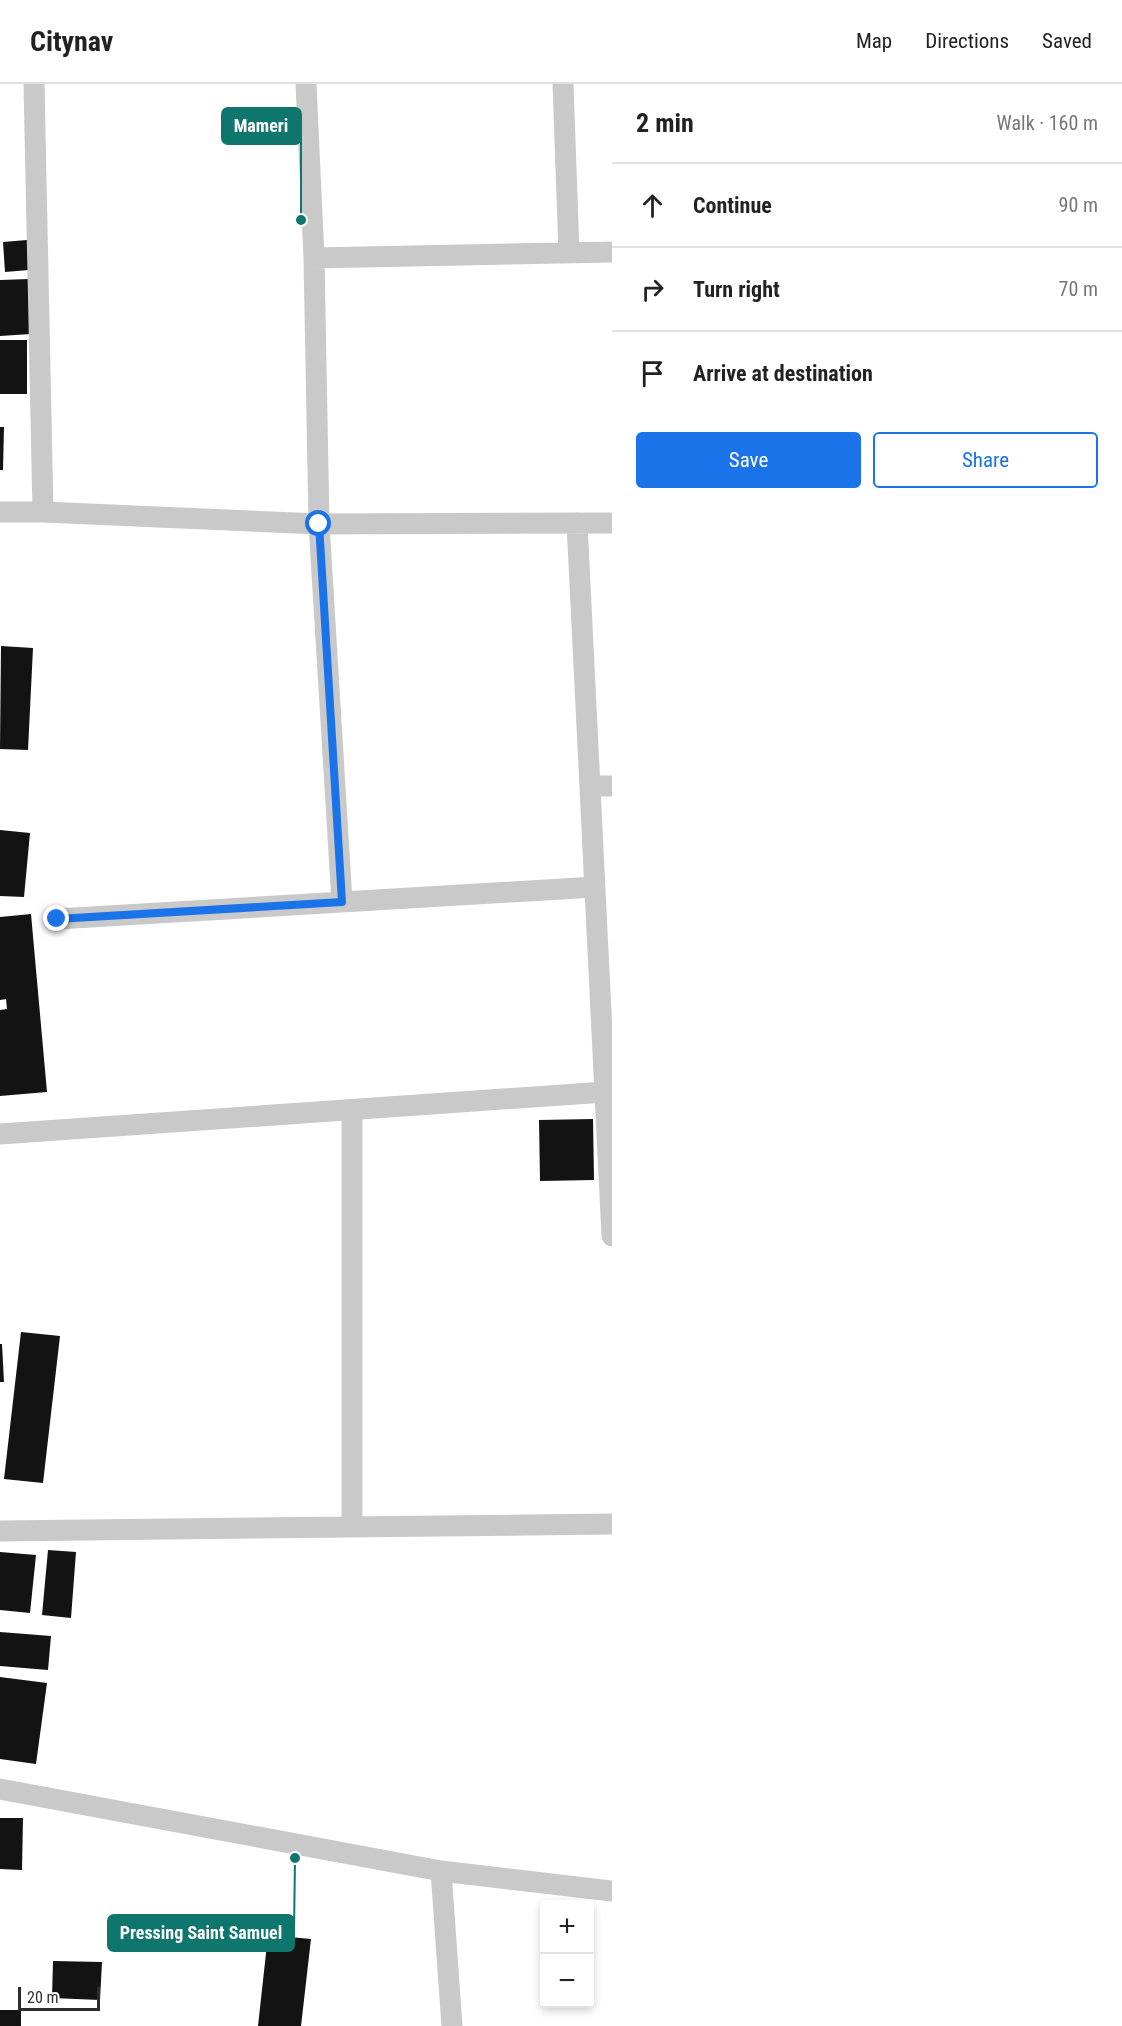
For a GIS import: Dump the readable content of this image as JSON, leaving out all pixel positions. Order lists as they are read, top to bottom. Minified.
{"places":["Mameri","Pressing Saint Samuel"],"scale_bar":"20 m","page":{"header":"Citynav","nav":["Map","Directions","Saved"],"heading":["2 min","Walk · 160 m"],"list":[["Continue","90 m"],["Turn right","70 m"],"Arrive at destination"],"buttons":["Save","Share"],"map_buttons":["+","−"],"scale":"20 m"}}
